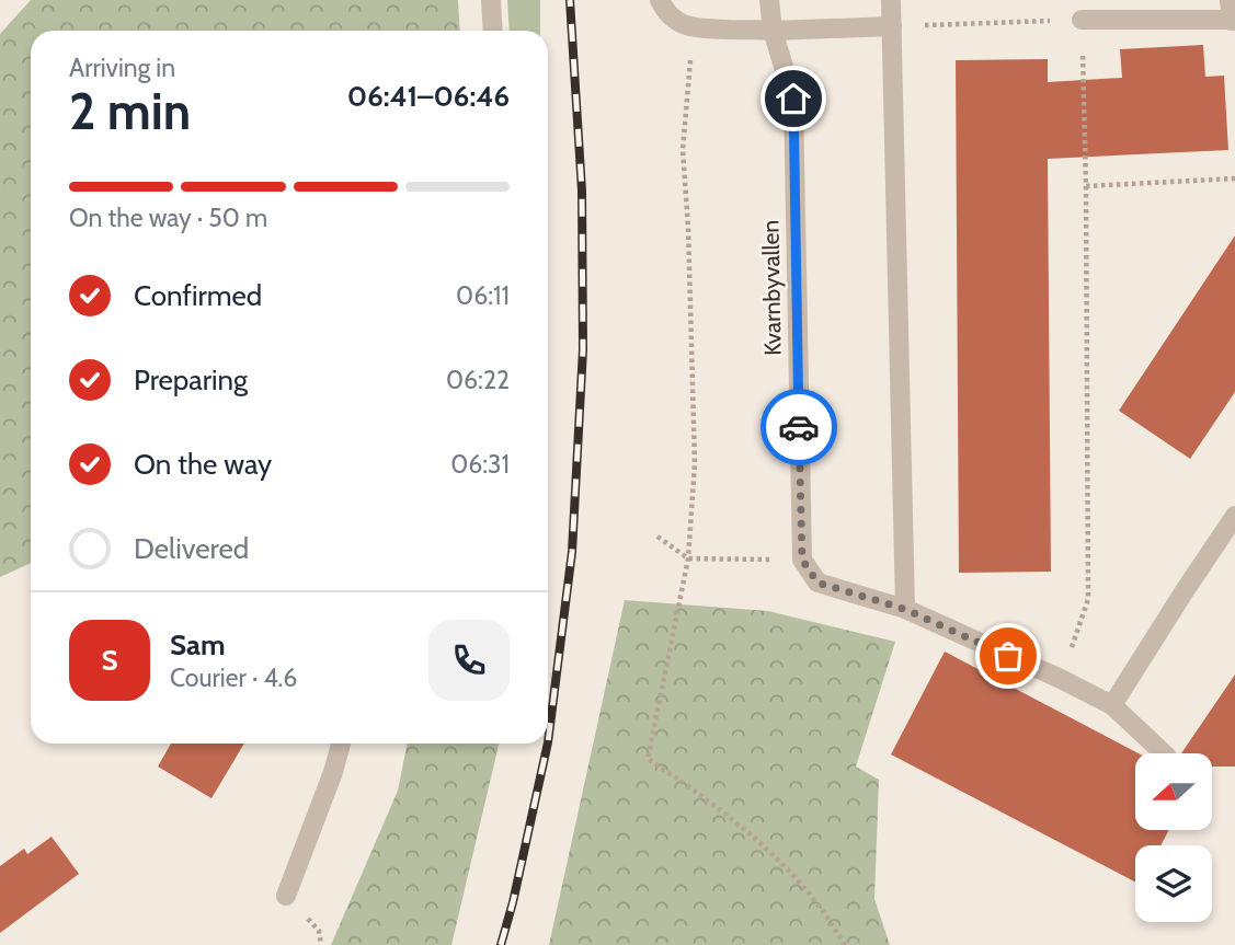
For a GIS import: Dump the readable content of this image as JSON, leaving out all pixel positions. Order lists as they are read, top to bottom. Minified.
{"streets":{"street":["Kvarnbyvallen"]},"north":"left","page":{"heading":["2 min","Arriving in","06:41–06:46"],"panel":["Sam","Courier · 4.6"],"bar":"On the way · 50 m","list":[["Confirmed","06:11"],["Preparing","06:22"],["On the way","06:31"],"Delivered"],"round":"S"}}
